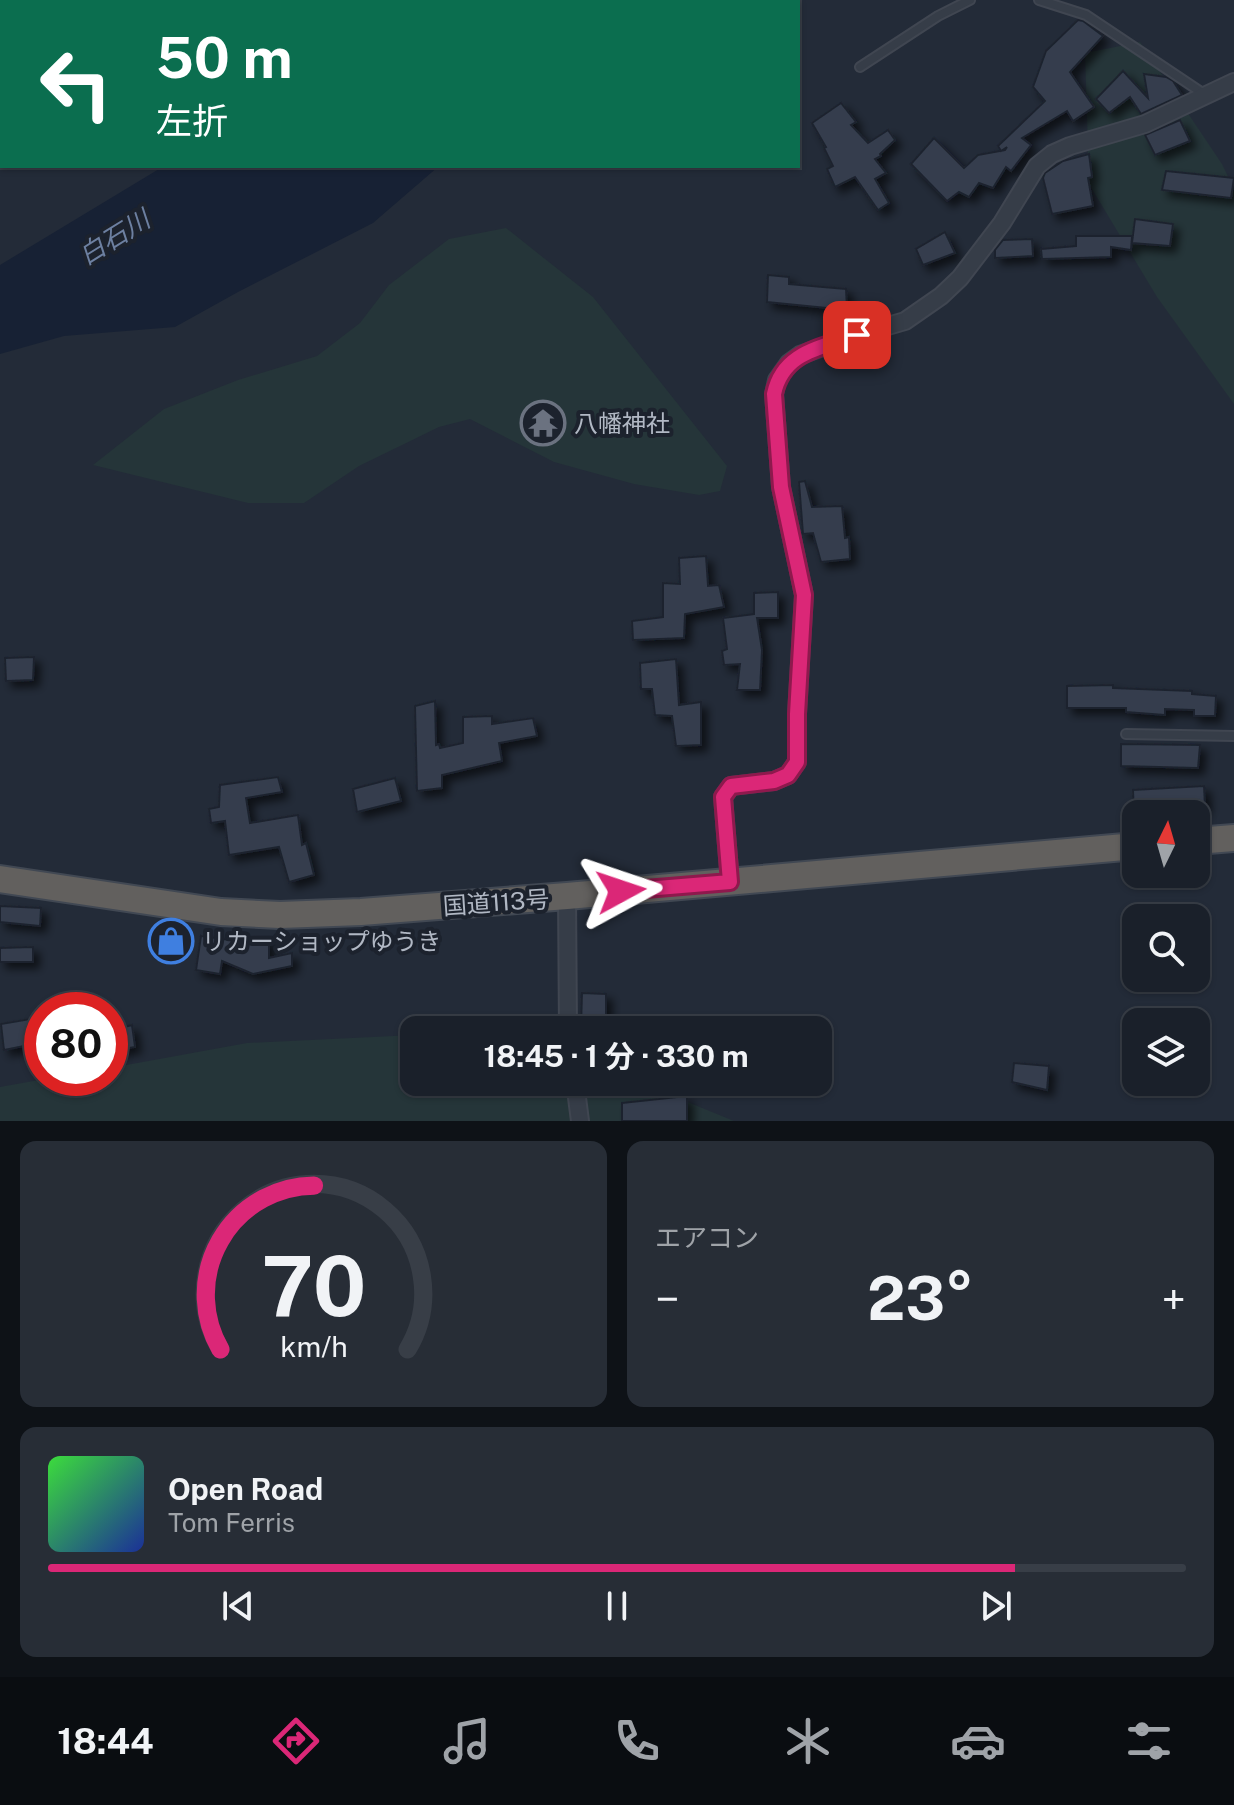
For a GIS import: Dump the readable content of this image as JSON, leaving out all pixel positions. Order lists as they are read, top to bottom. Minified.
{"streets":{"highway":["国道113号"]},"water":["白石川"],"places":{"temple":["八幡神社"],"shop":["リカーショップゆうき"]},"north":"top","page":{"turn":["50 m","左折"],"limit":"80","trip":"18:45 · 1 分 · 330 m","tile":"エアコン","heat":["−","23°","+"],"song":["Open Road","Tom Ferris"],"tabs":"18:44","gauge":["70","km/h"]}}
